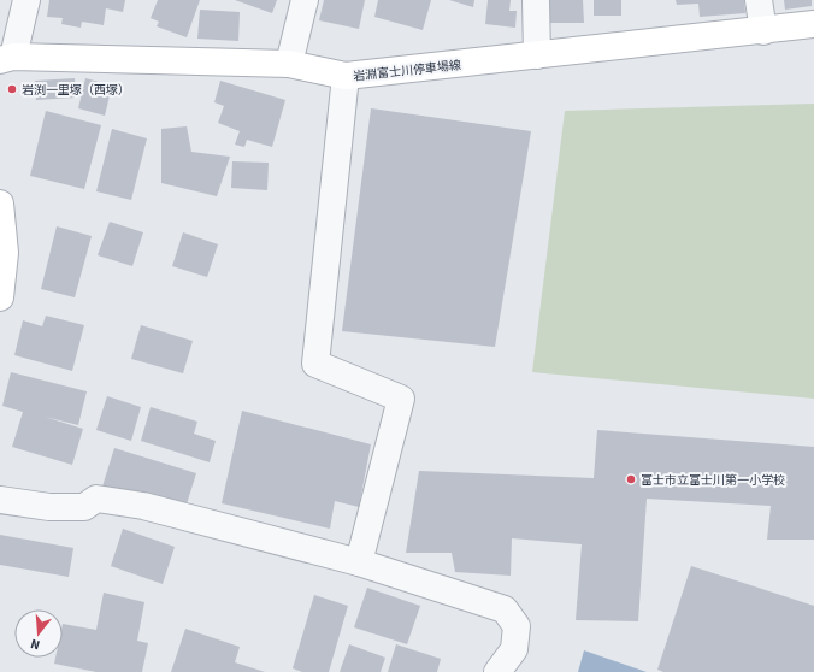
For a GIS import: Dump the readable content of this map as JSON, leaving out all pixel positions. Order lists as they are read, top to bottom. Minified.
{"streets":{"main road":["岩淵富士川停車場線"]},"places":["岩渕一里塚（西塚）","富士市立富士川第一小学校"],"north":"bottom"}
